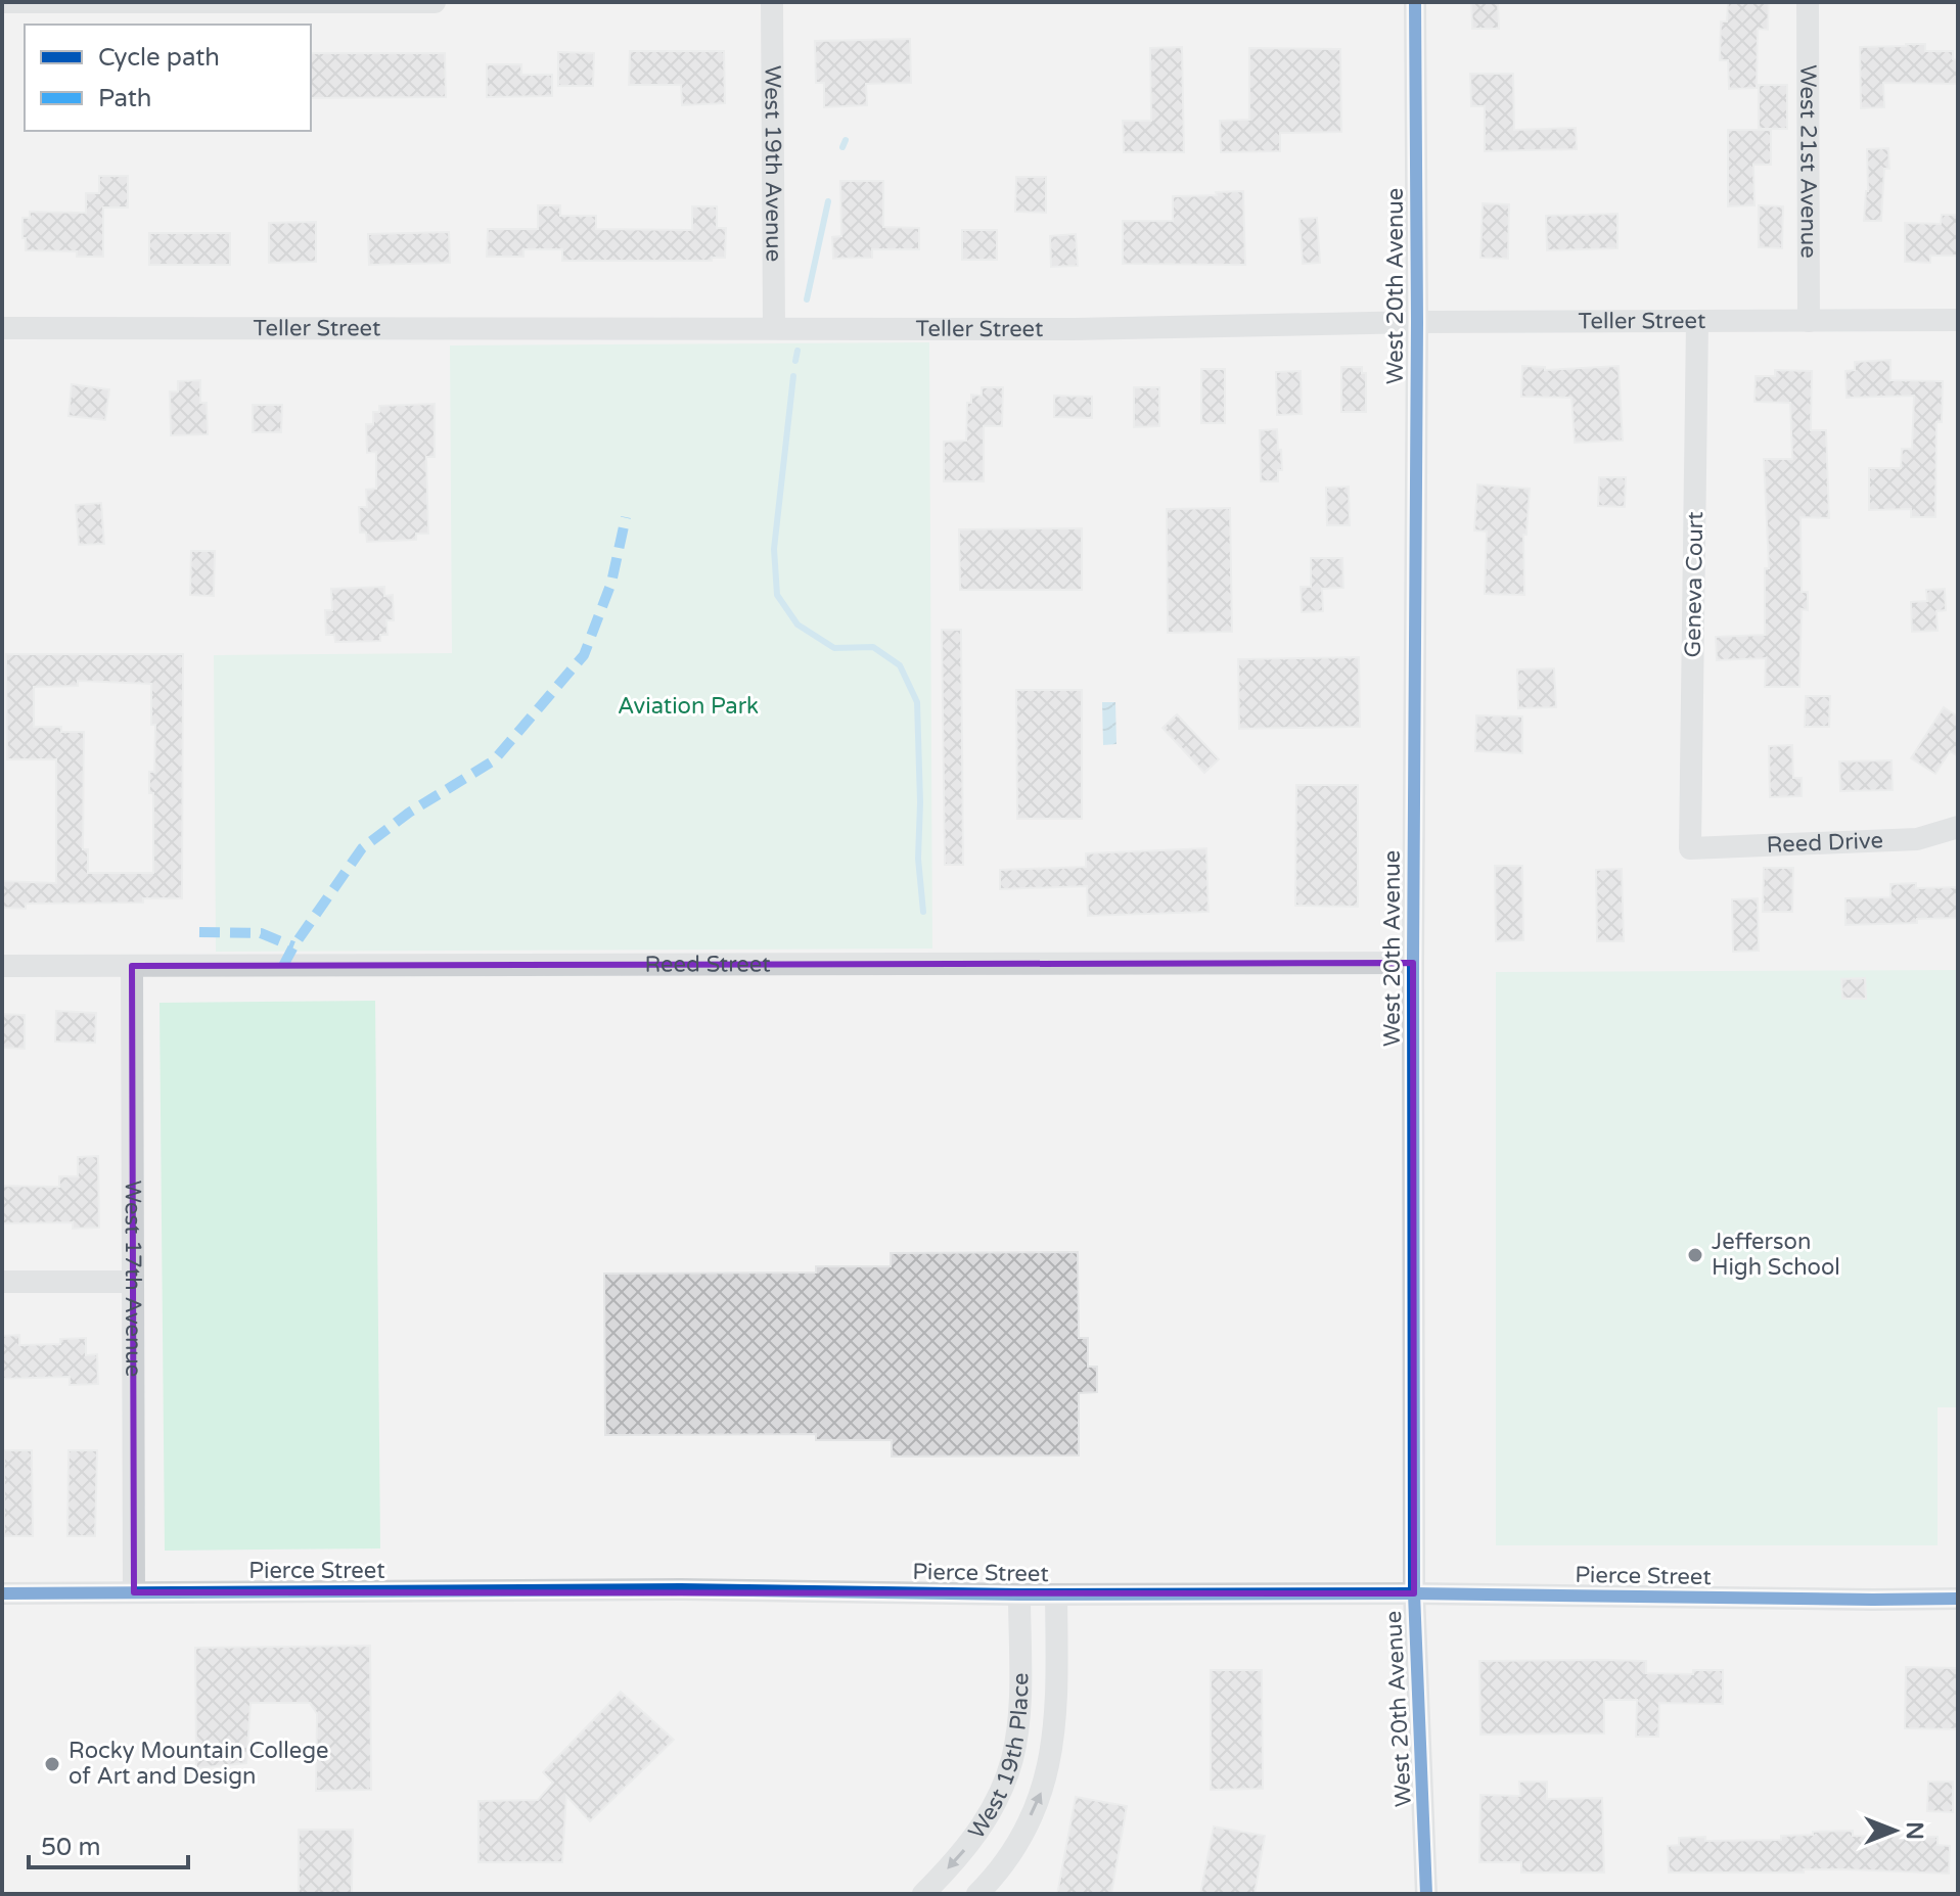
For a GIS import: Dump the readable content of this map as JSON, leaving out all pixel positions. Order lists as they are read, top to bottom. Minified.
{"streets":{"street":["West 21st Avenue","West 19th Avenue","West 20th Avenue","Teller Street","Geneva Court","Reed Drive","Reed Street","West 17th Avenue","Pierce Street","West 19th Place"]},"crossings":[["West 21st Avenue","Teller Street"],["West 19th Avenue","Teller Street"],["West 20th Avenue","Teller Street"],["West 20th Avenue","Reed Street"],["West 20th Avenue","Pierce Street"],["Teller Street","Geneva Court"],["Geneva Court","Reed Drive"],["Reed Street","West 17th Avenue"],["West 17th Avenue","Pierce Street"],["Pierce Street","West 19th Place"]],"parks":["Aviation Park"],"places":["Jefferson High School","Rocky Mountain College of Art and Design"],"legend":["Cycle path","Path"],"scale_bar":"50 m","north":"right"}
